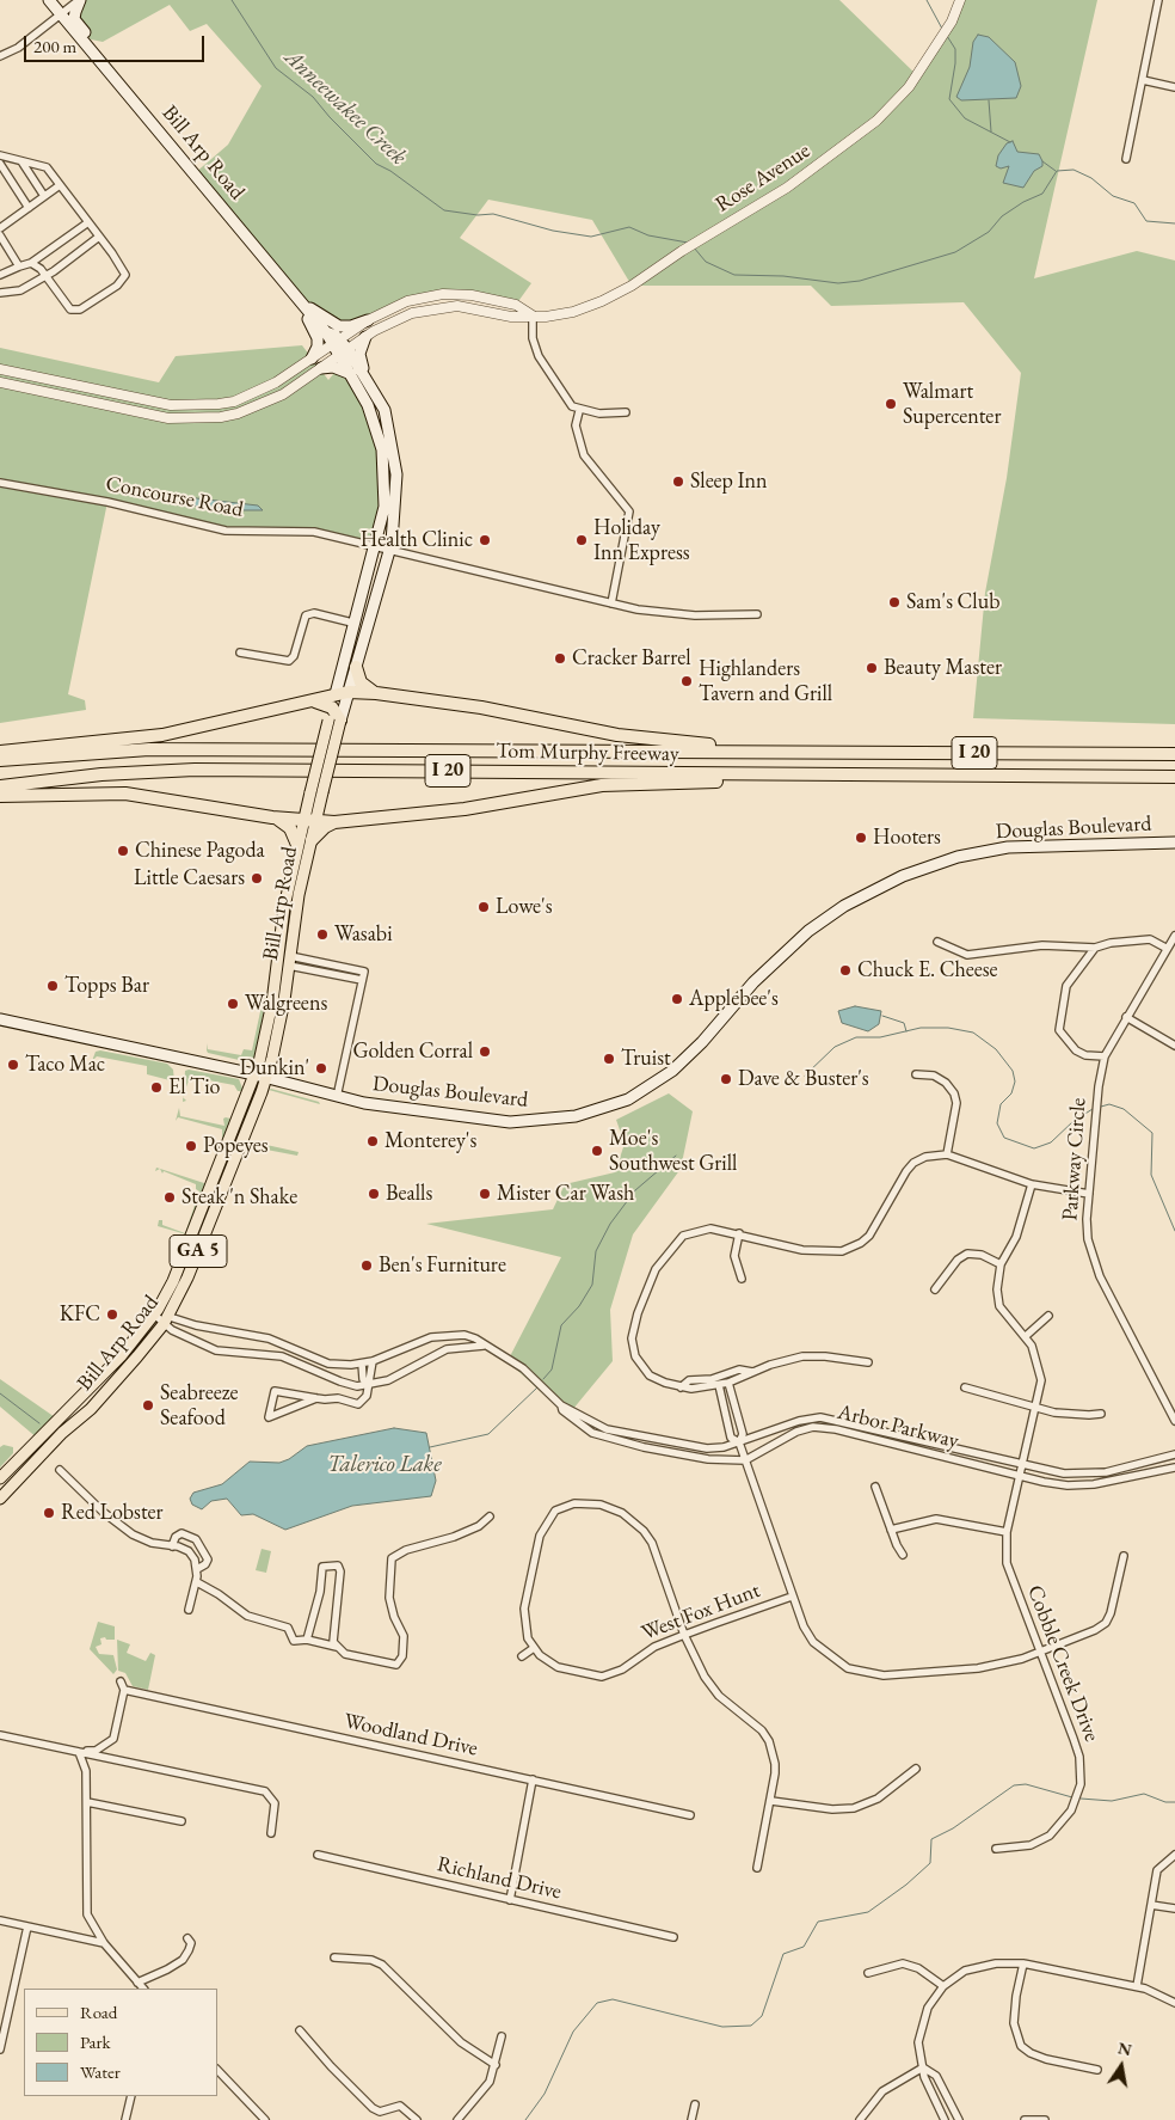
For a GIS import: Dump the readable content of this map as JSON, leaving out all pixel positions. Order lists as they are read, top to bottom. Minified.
{"streets":{"highway":["Tom Murphy Freeway","I 20"],"main road":["Bill Arp Road","Douglas Boulevard","GA 5"],"street":["Rose Avenue","Concourse Road","Parkway Circle","Arbor Parkway","West Fox Hunt","Cobble Creek Drive","Woodland Drive","Richland Drive"]},"crossings":[["Bill Arp Road","Rose Avenue"],["Bill Arp Road","Concourse Road"],["Bill Arp Road","Douglas Boulevard"],["Bill Arp Road","Arbor Parkway"],["Arbor Parkway","Cobble Creek Drive"]],"water":["Anneewakee Creek","Talerico Lake"],"places":["Walmart Supercenter","Sleep Inn","Health Clinic","Holiday Inn Express","Sam's Club","Cracker Barrel","Beauty Master","Highlanders Tavern and Grill","Hooters","Chinese Pagoda","Little Caesars","Lowe's","Wasabi","Chuck E. Cheese","Topps Bar","Applebee's","Walgreens","Golden Corral","Truist","Taco Mac","Dunkin'","Dave & Buster's","El Tio","Monterey's","Popeyes","Moe's Southwest Grill","Bealls","Mister Car Wash","Steak 'n Shake","Ben's Furniture","KFC","Seabreeze Seafood","Red Lobster"],"legend":["Road","Park","Water"],"scale_bar":"200 m","north":"top"}
